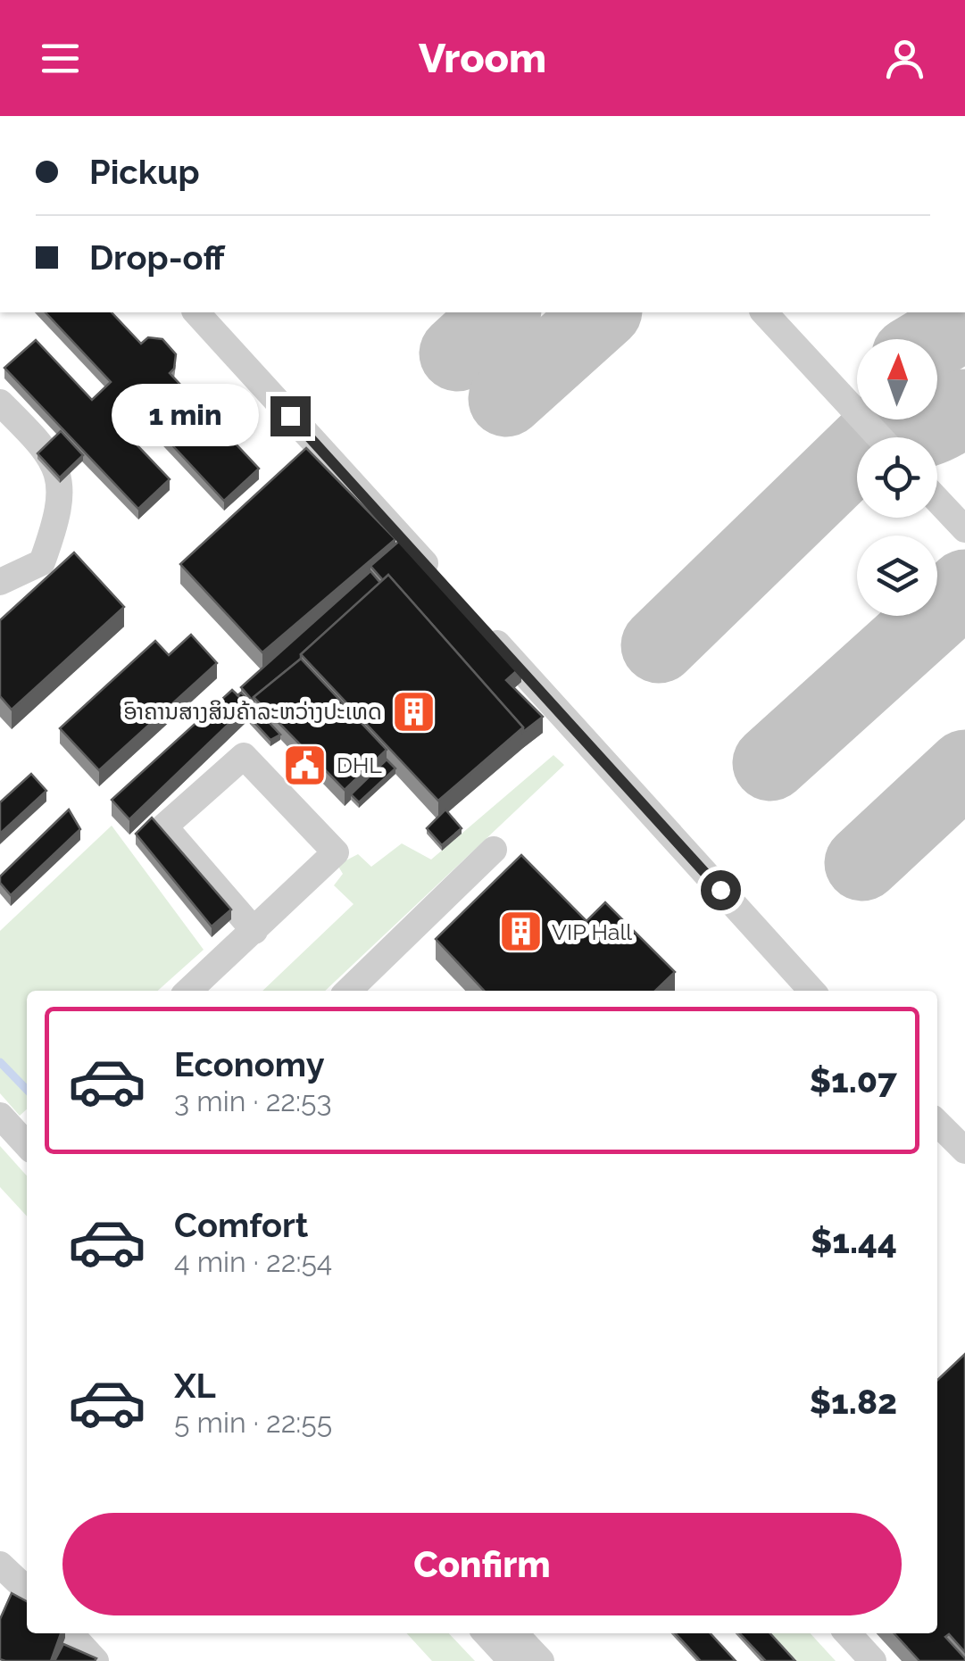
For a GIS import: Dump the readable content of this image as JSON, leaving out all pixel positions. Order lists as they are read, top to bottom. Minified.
{"places":{"building":["ົອາຄານສາງສິນຄ້າລະຫວ່າງປະເທດ","VIP Hall"],"public building":["DHL"]},"north":"top","page":{"header":"Vroom","banner":["Pickup","Drop-off"],"bubble":"1 min","list":[{"name":"Economy","note":"3 min · 22:53","value":"$1.07"},{"name":"Comfort","note":"4 min · 22:54","value":"$1.44"},{"name":"XL","note":"5 min · 22:55","value":"$1.82"}],"buttons":"Confirm"}}
